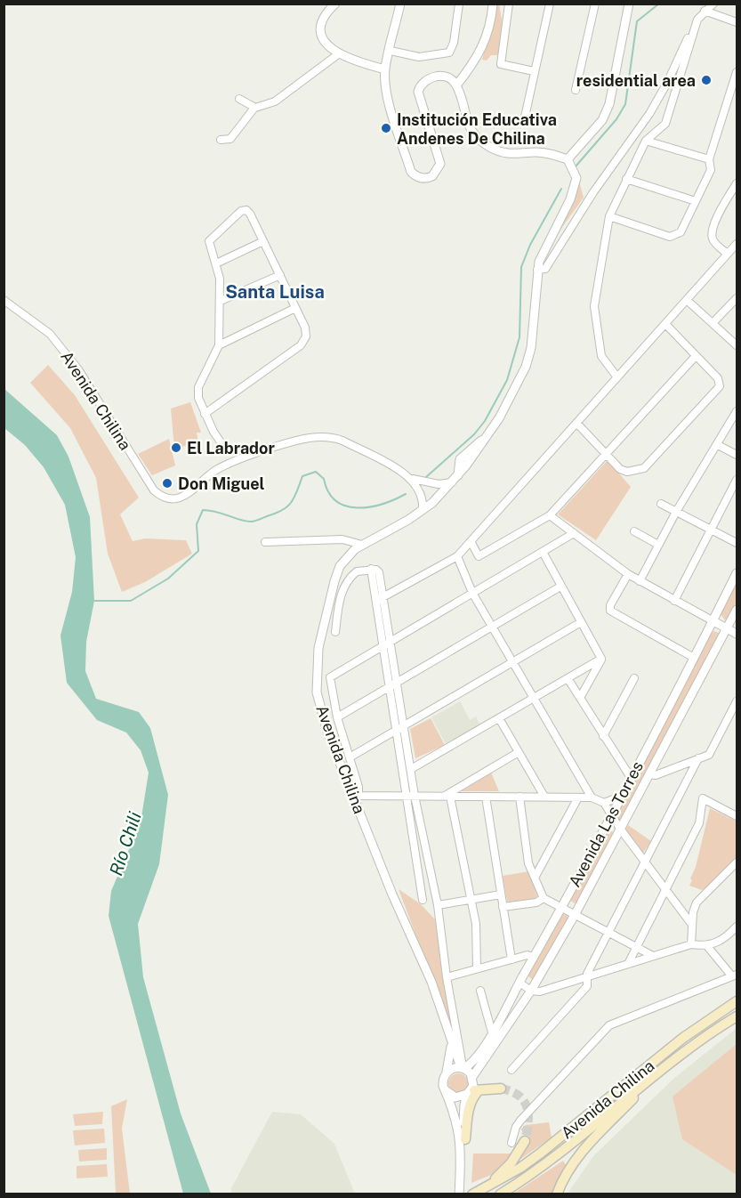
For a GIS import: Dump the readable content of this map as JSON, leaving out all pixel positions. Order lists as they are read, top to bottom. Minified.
{"streets":{"main road":["Avenida Chilina"],"street":["Avenida Las Torres"]},"crossings":[["Avenida Chilina","Avenida Las Torres"]],"districts":["Santa Luisa"],"water":["Río Chili"],"places":["residential area","Institución Educativa Andenes De Chilina","El Labrador","Don Miguel"]}
